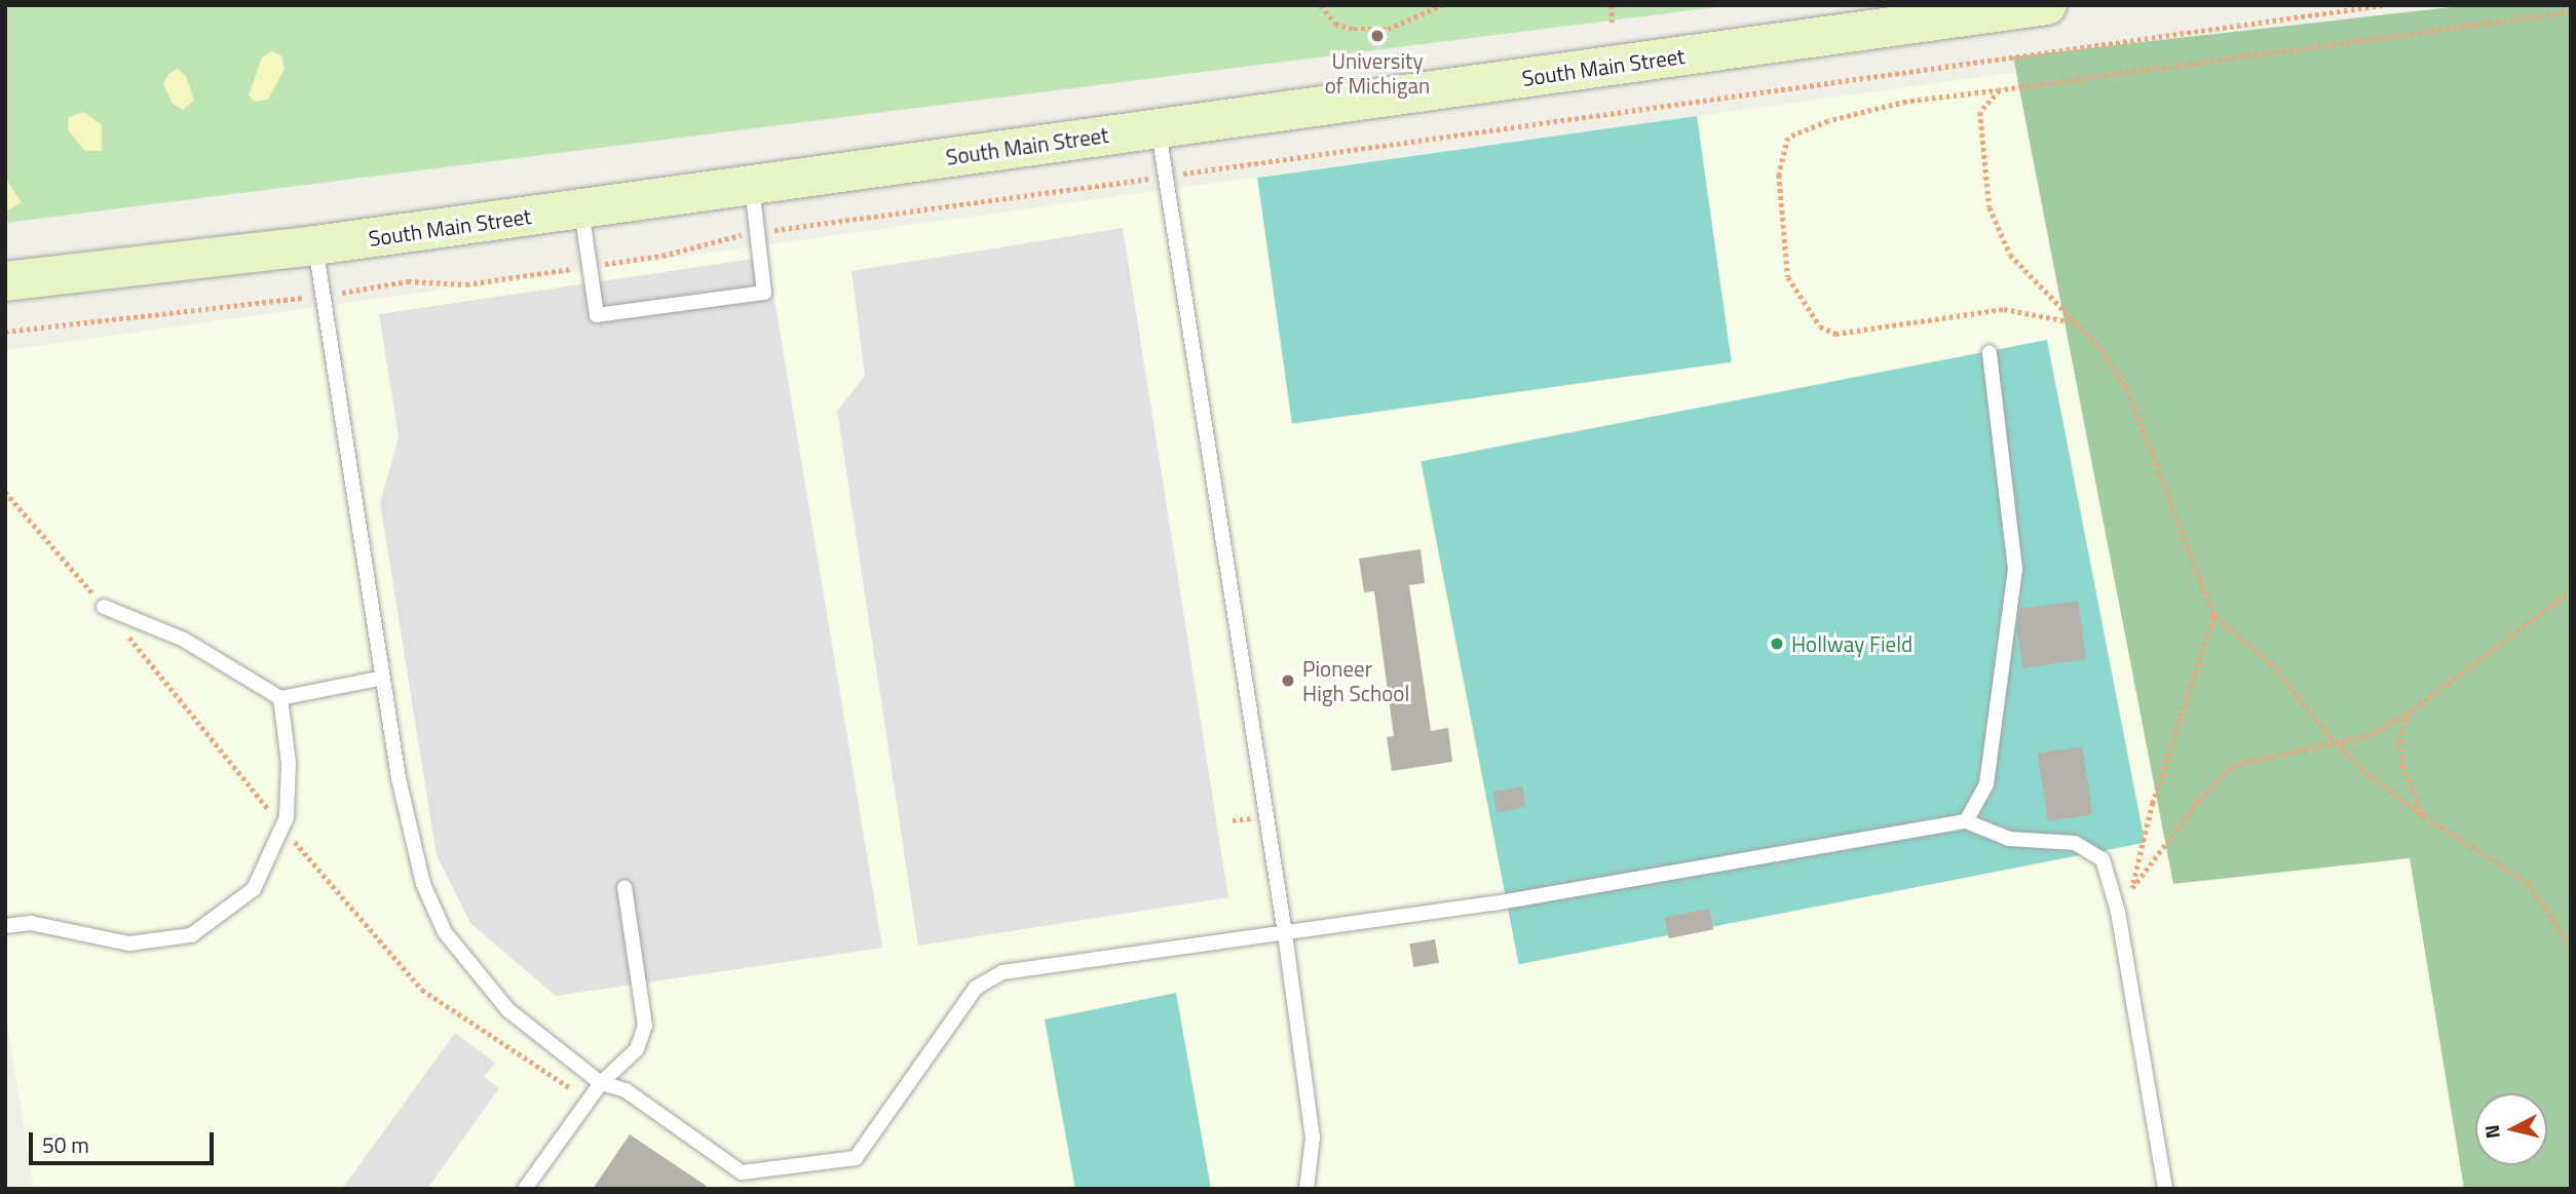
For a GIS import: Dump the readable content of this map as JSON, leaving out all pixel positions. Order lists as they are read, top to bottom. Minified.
{"streets":{"main road":["South Main Street"]},"places":["University of Michigan","Hollway Field","Pioneer High School"],"scale_bar":"50 m","north":"left"}
